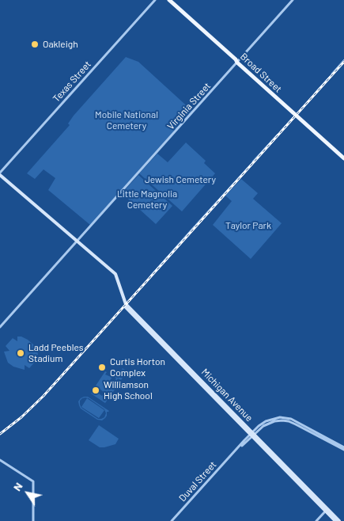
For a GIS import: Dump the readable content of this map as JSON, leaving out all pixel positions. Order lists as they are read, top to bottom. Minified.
{"streets":{"main road":["Broad Street","Michigan Avenue"],"street":["Texas Street","Virginia Street","Duval Street"]},"crossings":[["Broad Street","Virginia Street"],["Texas Street","Michigan Avenue"],["Virginia Street","Michigan Avenue"],["Michigan Avenue","Duval Street"]],"parks":["Mobile National Cemetery","Jewish Cemetery","Little Magnolia Cemetery","Taylor Park"],"places":["Oakleigh","Ladd Peebles Stadium","Curtis Horton Complex","Williamson High School"],"north":"top left"}
